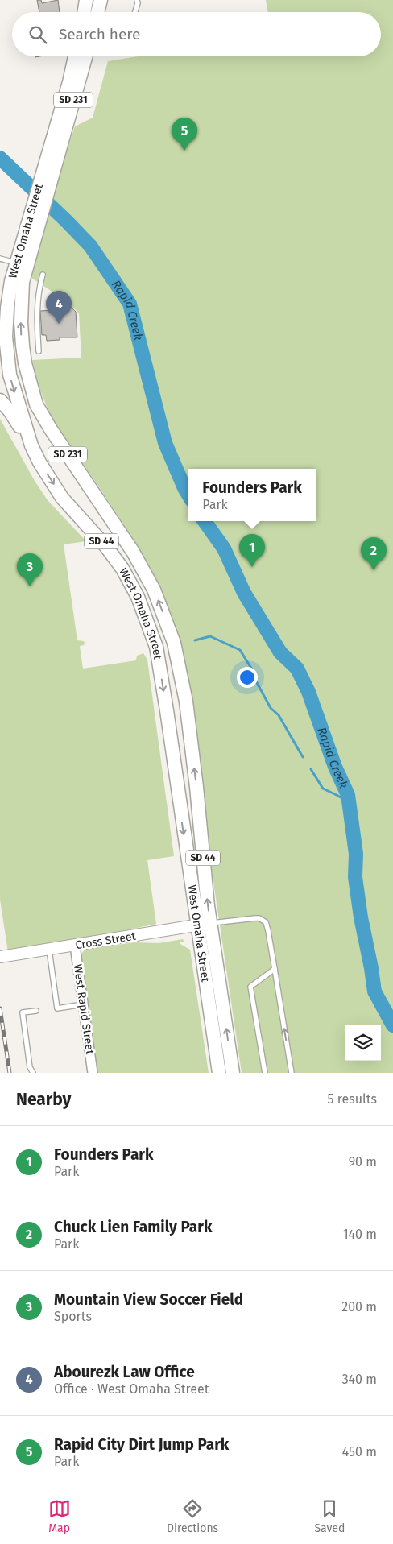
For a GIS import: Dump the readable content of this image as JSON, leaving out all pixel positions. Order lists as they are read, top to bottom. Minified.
{"streets":{"main road":["SD 231","West Omaha Street","SD 44"],"street":["Cross Street","West Rapid Street"]},"crossings":[["West Omaha Street","SD 44"],["West Omaha Street","Cross Street"],["Cross Street","West Rapid Street"]],"water":["Rapid Creek"],"page":{"search":"Search here","pins":["5","4","1","2","3"],"popup":["Founders Park","Park"],"heading":["Nearby","5 results"],"list":[{"mark":"1","name":"Founders Park","note":"Park","value":"90 m"},{"mark":"2","name":"Chuck Lien Family Park","note":"Park","value":"140 m"},{"mark":"3","name":"Mountain View Soccer Field","note":"Sports","value":"200 m"},{"mark":"4","name":"Abourezk Law Office","note":"Office · West Omaha Street","value":"340 m"},{"mark":"5","name":"Rapid City Dirt Jump Park","note":"Park","value":"450 m"}],"nav":["Map","Directions","Saved"]}}
